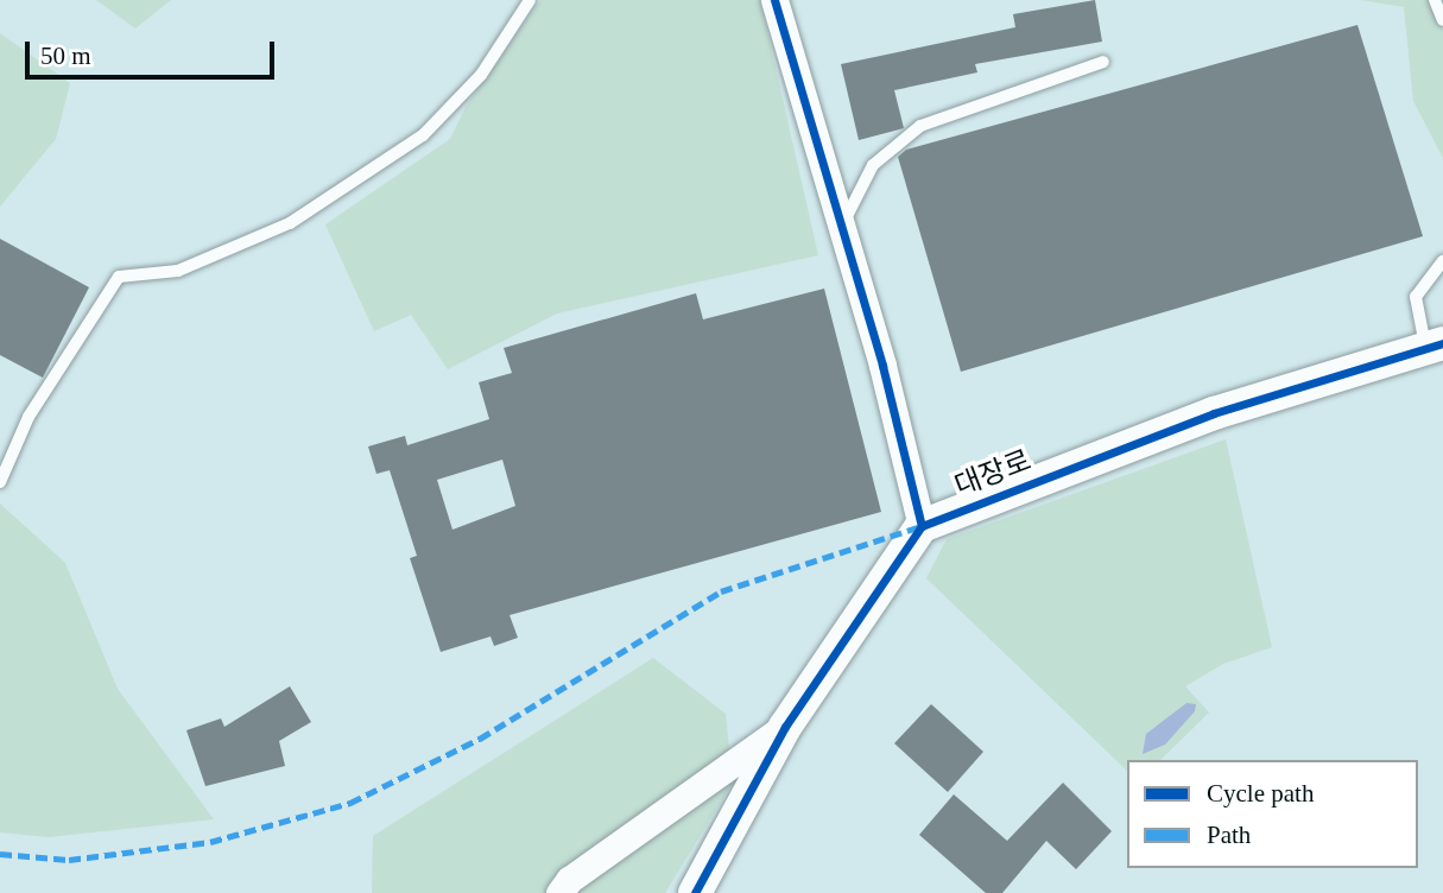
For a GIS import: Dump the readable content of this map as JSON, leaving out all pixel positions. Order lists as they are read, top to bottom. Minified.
{"streets":{"street":["대장로"]},"legend":["Cycle path","Path"],"scale_bar":"50 m"}
